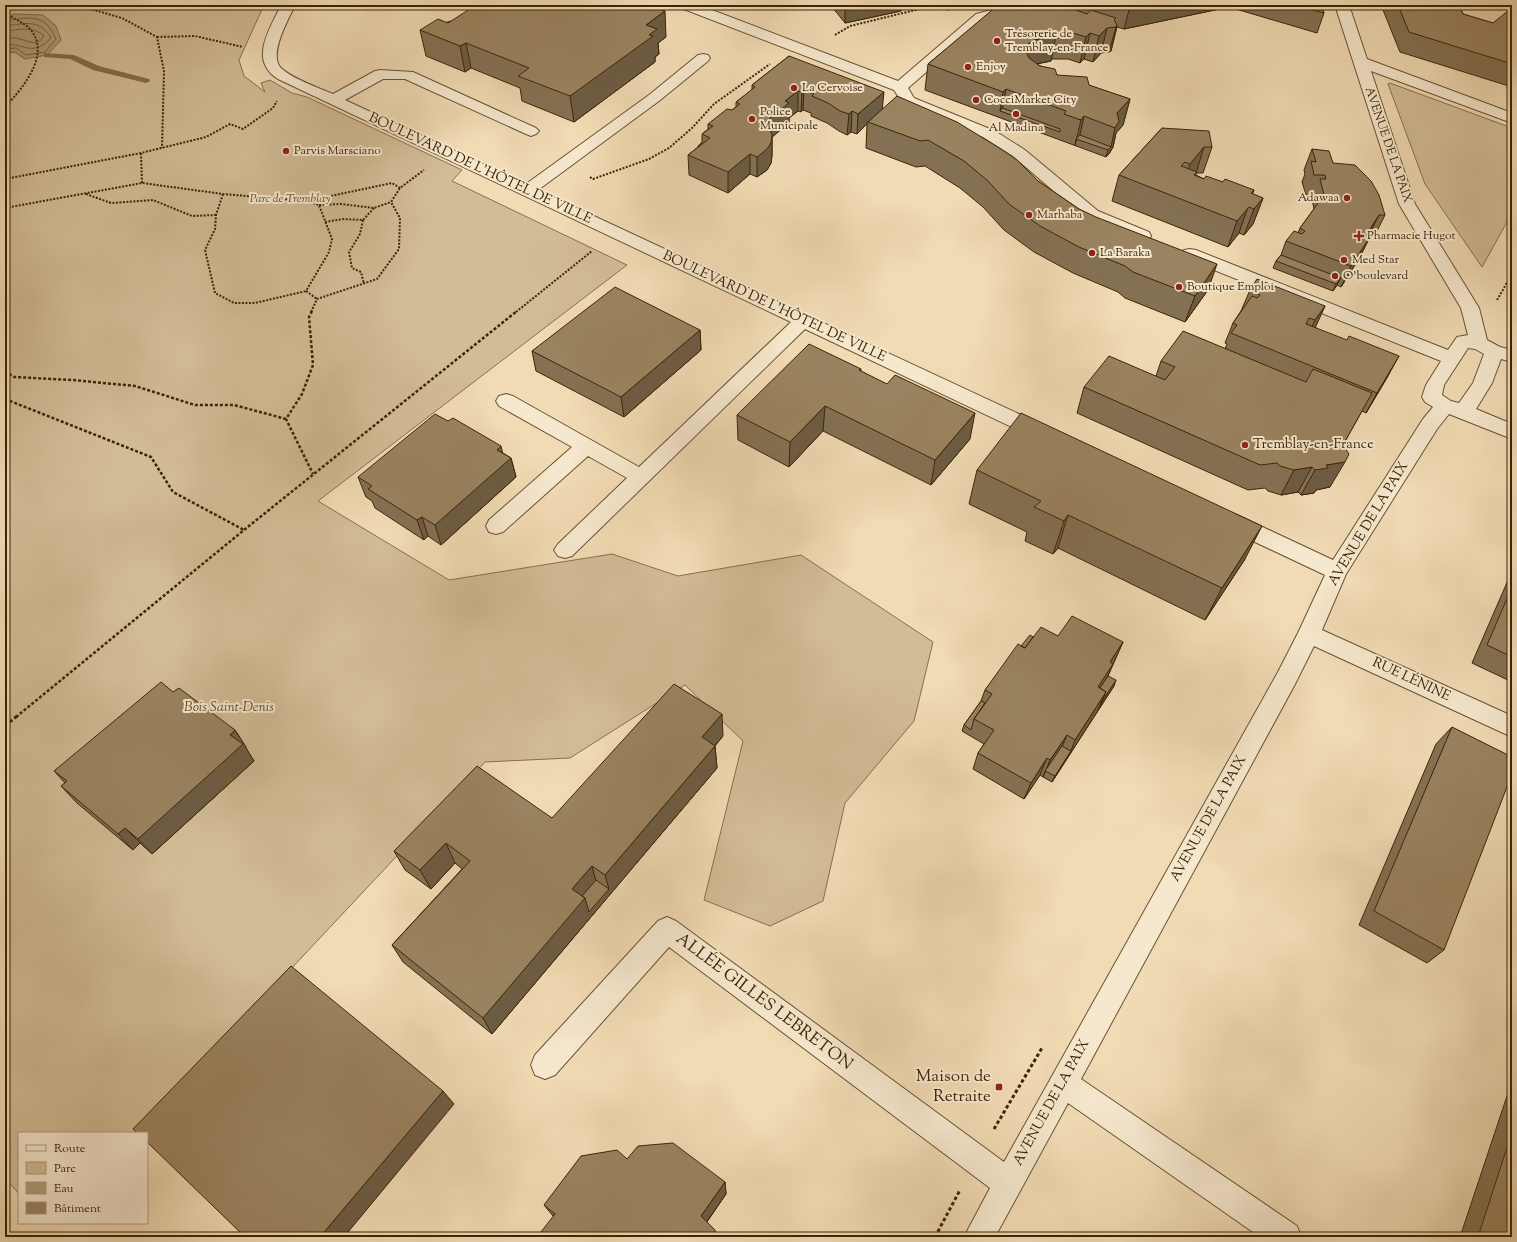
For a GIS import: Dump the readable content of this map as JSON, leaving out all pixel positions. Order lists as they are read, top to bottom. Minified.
{"streets":{"street":["AVENUE DE LA PAIX","BOULEVARD DE L'HÔTEL DE VILLE","RUE LÉNINE","ALLÉE GILLES LEBRETON"]},"crossings":[["AVENUE DE LA PAIX","RUE LÉNINE"],["AVENUE DE LA PAIX","ALLÉE GILLES LEBRETON"]],"parks":["Parc de Tremblay","Bois Saint-Denis"],"places":{"other":["Trésorerie de Tremblay-en-France","Enjoy","La Cervoise","CocciMarket City","Al Madina","Police Municipale","Parvis Marsciano","Adawaa","Marhaba","La Baraka","Med Star","O'boulevard","Boutique Emploi","Tremblay-en-France"],"health":["Pharmacie Hugot"],"transit":["Maison de Retraite"]},"legend":["Route","Parc","Eau","Bâtiment"]}
